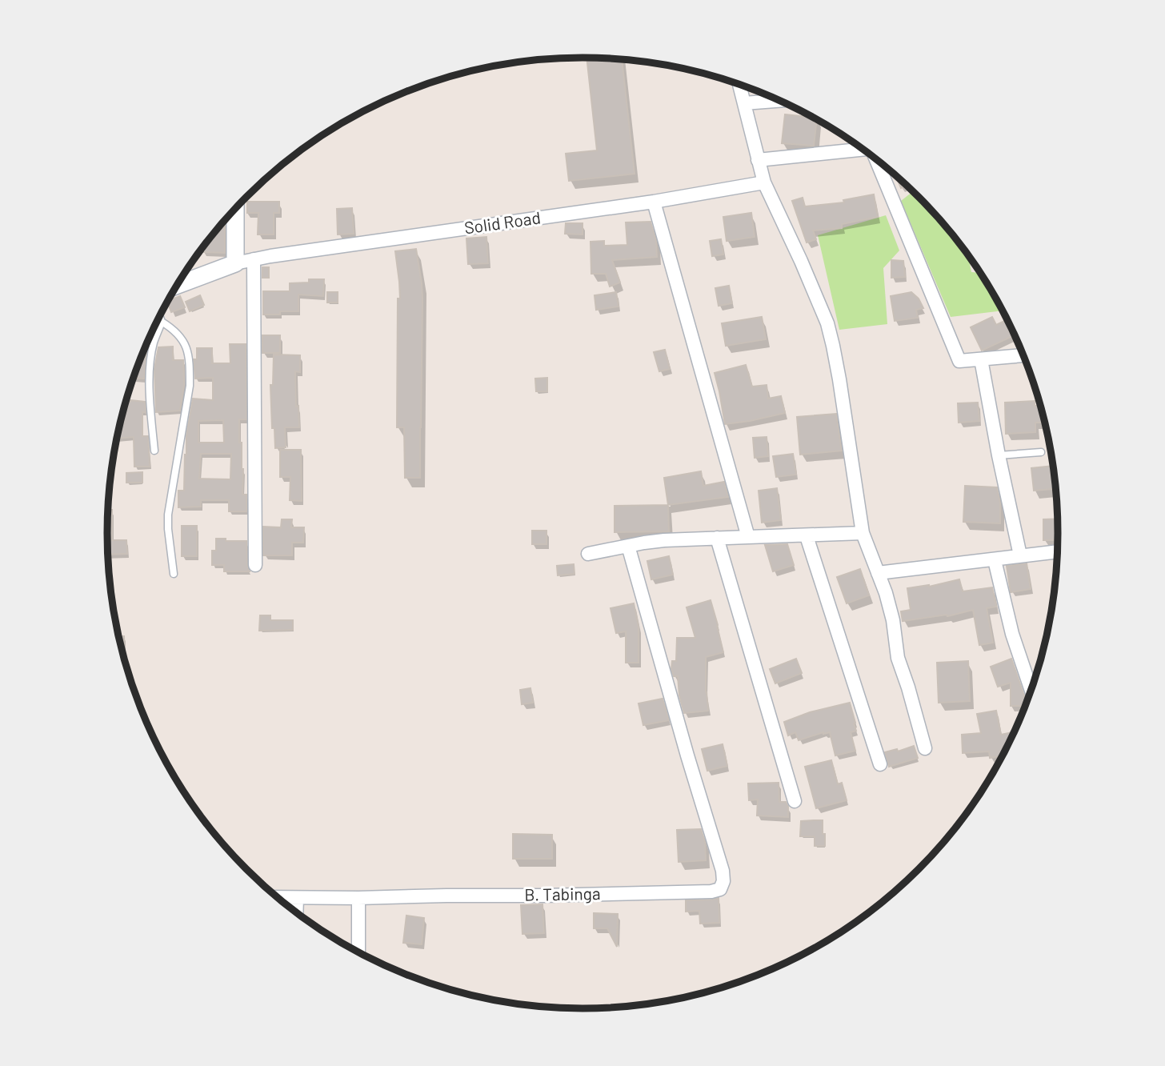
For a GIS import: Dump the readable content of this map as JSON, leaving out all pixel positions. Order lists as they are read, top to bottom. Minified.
{"streets":{"street":["Solid Road","B. Tabinga"]}}
